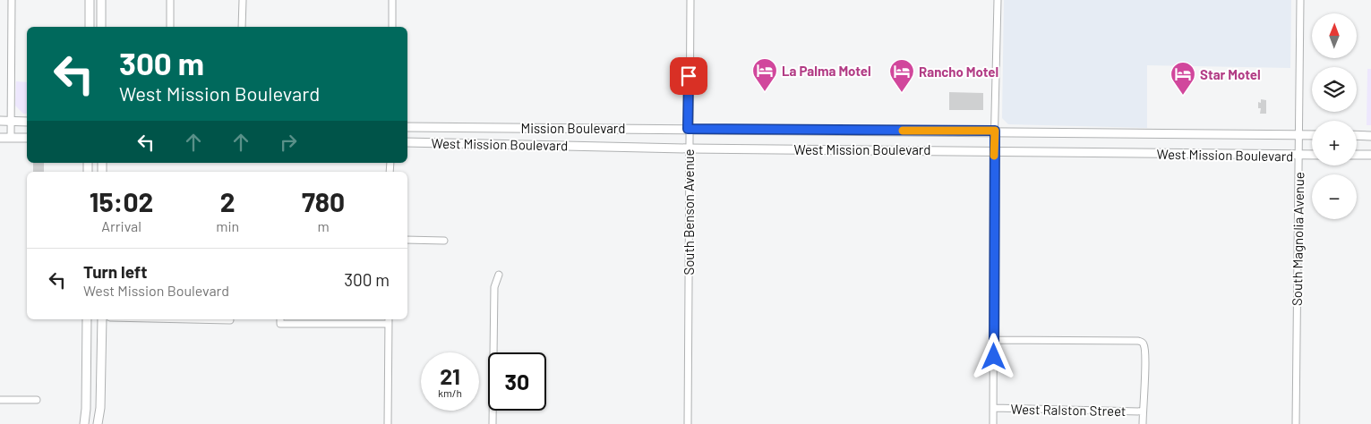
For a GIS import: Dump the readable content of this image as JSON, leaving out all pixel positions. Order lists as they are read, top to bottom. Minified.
{"streets":{"main road":["Mission Boulevard","West Mission Boulevard"],"street":["South Benson Avenue","South Magnolia Avenue","West Ralston Street"]},"crossings":[["Mission Boulevard","West Mission Boulevard"],["Mission Boulevard","South Benson Avenue"],["West Mission Boulevard","South Benson Avenue"],["West Mission Boulevard","South Magnolia Avenue"]],"places":{"hotel":["La Palma Motel","Rancho Motel","Star Motel"]},"north":"top","page":{"map_buttons":["+","−"],"turn":["300 m","West Mission Boulevard"],"eta":["15:02","Arrival","2","min","780","m"],"list":[{"name":"Turn left","note":"West Mission Boulevard","value":"300 m"}],"speed":"21 km/h","limit":"30"}}
